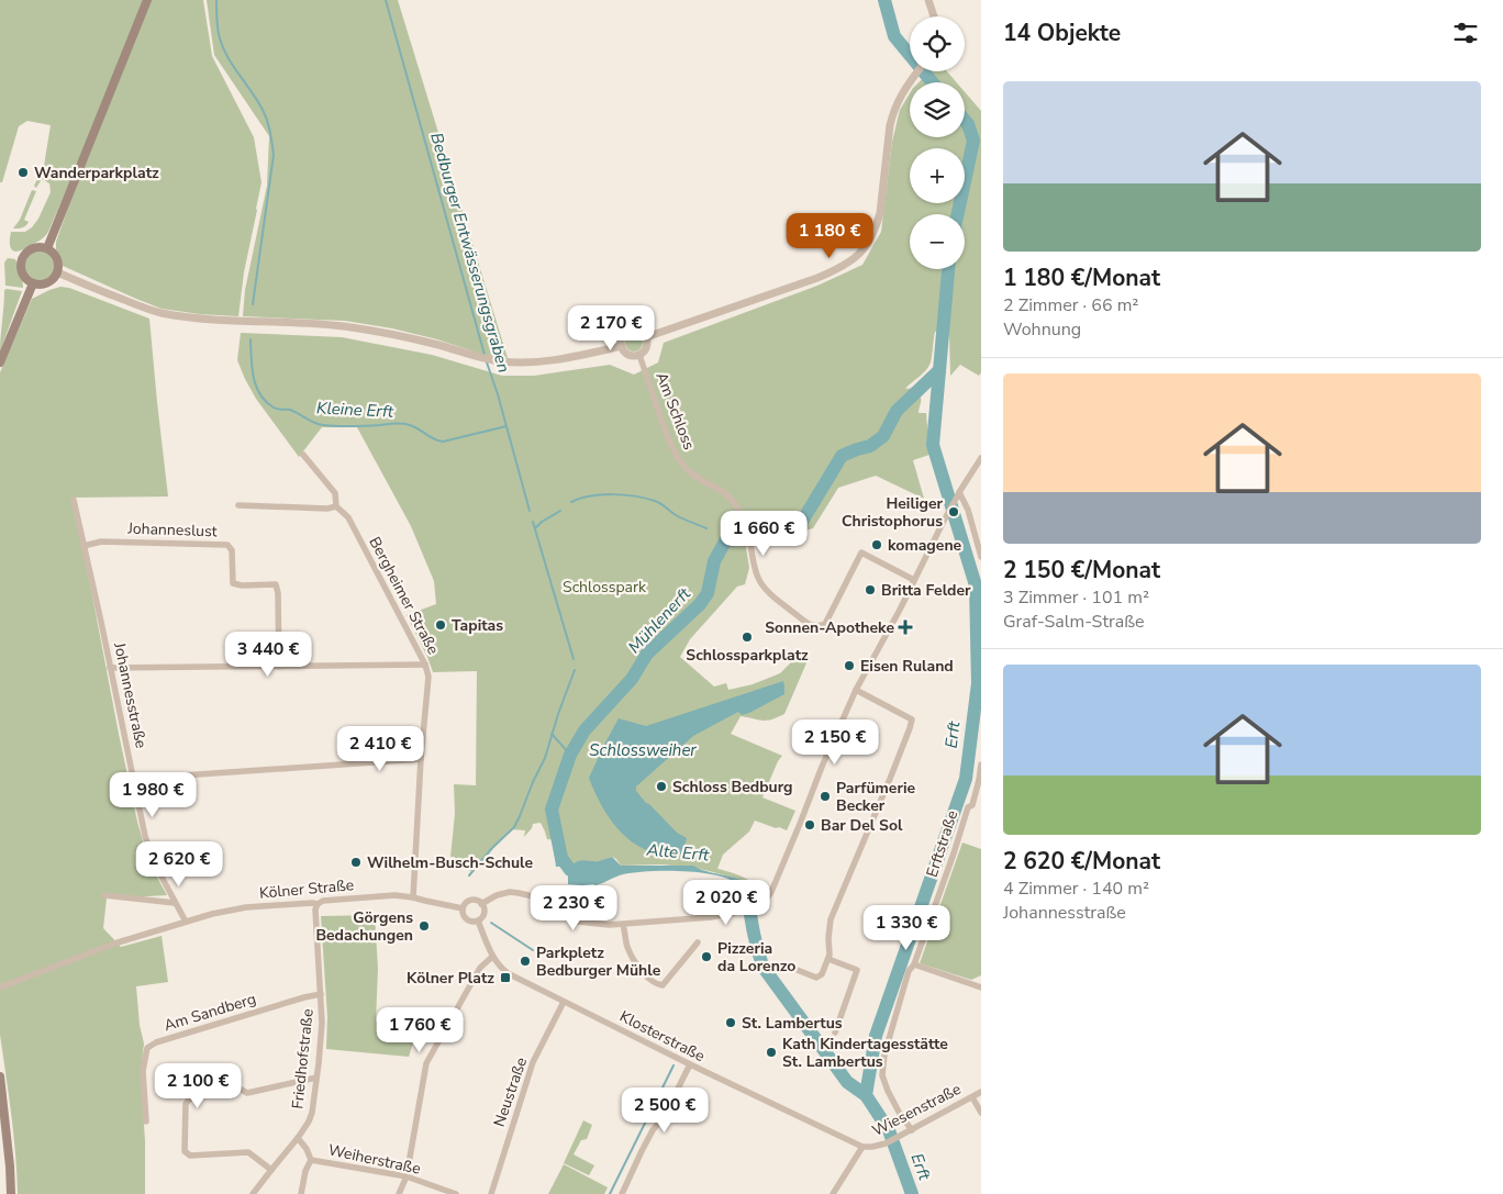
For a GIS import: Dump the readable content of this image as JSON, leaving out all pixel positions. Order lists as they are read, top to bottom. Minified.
{"streets":{"street":["Am Schloss","Johanneslust","Bergheimer Straße","Johannesstraße","Erftstraße","Kölner Straße","Am Sandberg","Klosterstraße","Friedhofstraße","Neustraße","Wiesenstraße","Weiherstraße"]},"crossings":[["Johanneslust","Johannesstraße"],["Bergheimer Straße","Kölner Straße"],["Johannesstraße","Kölner Straße"],["Erftstraße","Wiesenstraße"],["Kölner Straße","Klosterstraße"],["Kölner Straße","Friedhofstraße"],["Am Sandberg","Friedhofstraße"],["Klosterstraße","Neustraße"],["Klosterstraße","Wiesenstraße"],["Friedhofstraße","Weiherstraße"]],"water":["Bedburger Entwässerungsgraben","Kleine Erft","Mühlenerft","Erft","Schlossweiher","Alte Erft"],"parks":["Schlosspark"],"places":{"other":["Wanderparkplatz","Heiliger Christophorus","komagene","Britta Felder","Tapitas","Schlossparkplatz","Eisen Ruland","Schloss Bedburg","Parfümerie Becker","Bar Del Sol","Wilhelm-Busch-Schule","Görgens Bedachungen","Pizzeria da Lorenzo","Parkpletz Bedburger Mühle","St. Lambertus","Kath Kindertagesstätte St. Lambertus"],"health":["Sonnen-Apotheke"],"transit":["Kölner Platz"]},"page":{"heading":"14 Objekte","map_buttons":["+","−"],"list":[{"name":"1 180 €/Monat","note":"2 Zimmer · 66 m² · Wohnung"},{"name":"2 150 €/Monat","note":"3 Zimmer · 101 m² · Graf-Salm-Straße"},{"name":"2 620 €/Monat","note":"4 Zimmer · 140 m² · Johannesstraße"}],"price":["1 180 €","2 170 €","1 660 €","3 440 €","2 150 €","2 410 €","1 980 €","2 620 €","2 020 €","2 230 €","1 330 €","1 760 €","2 100 €","2 500 €"]}}
